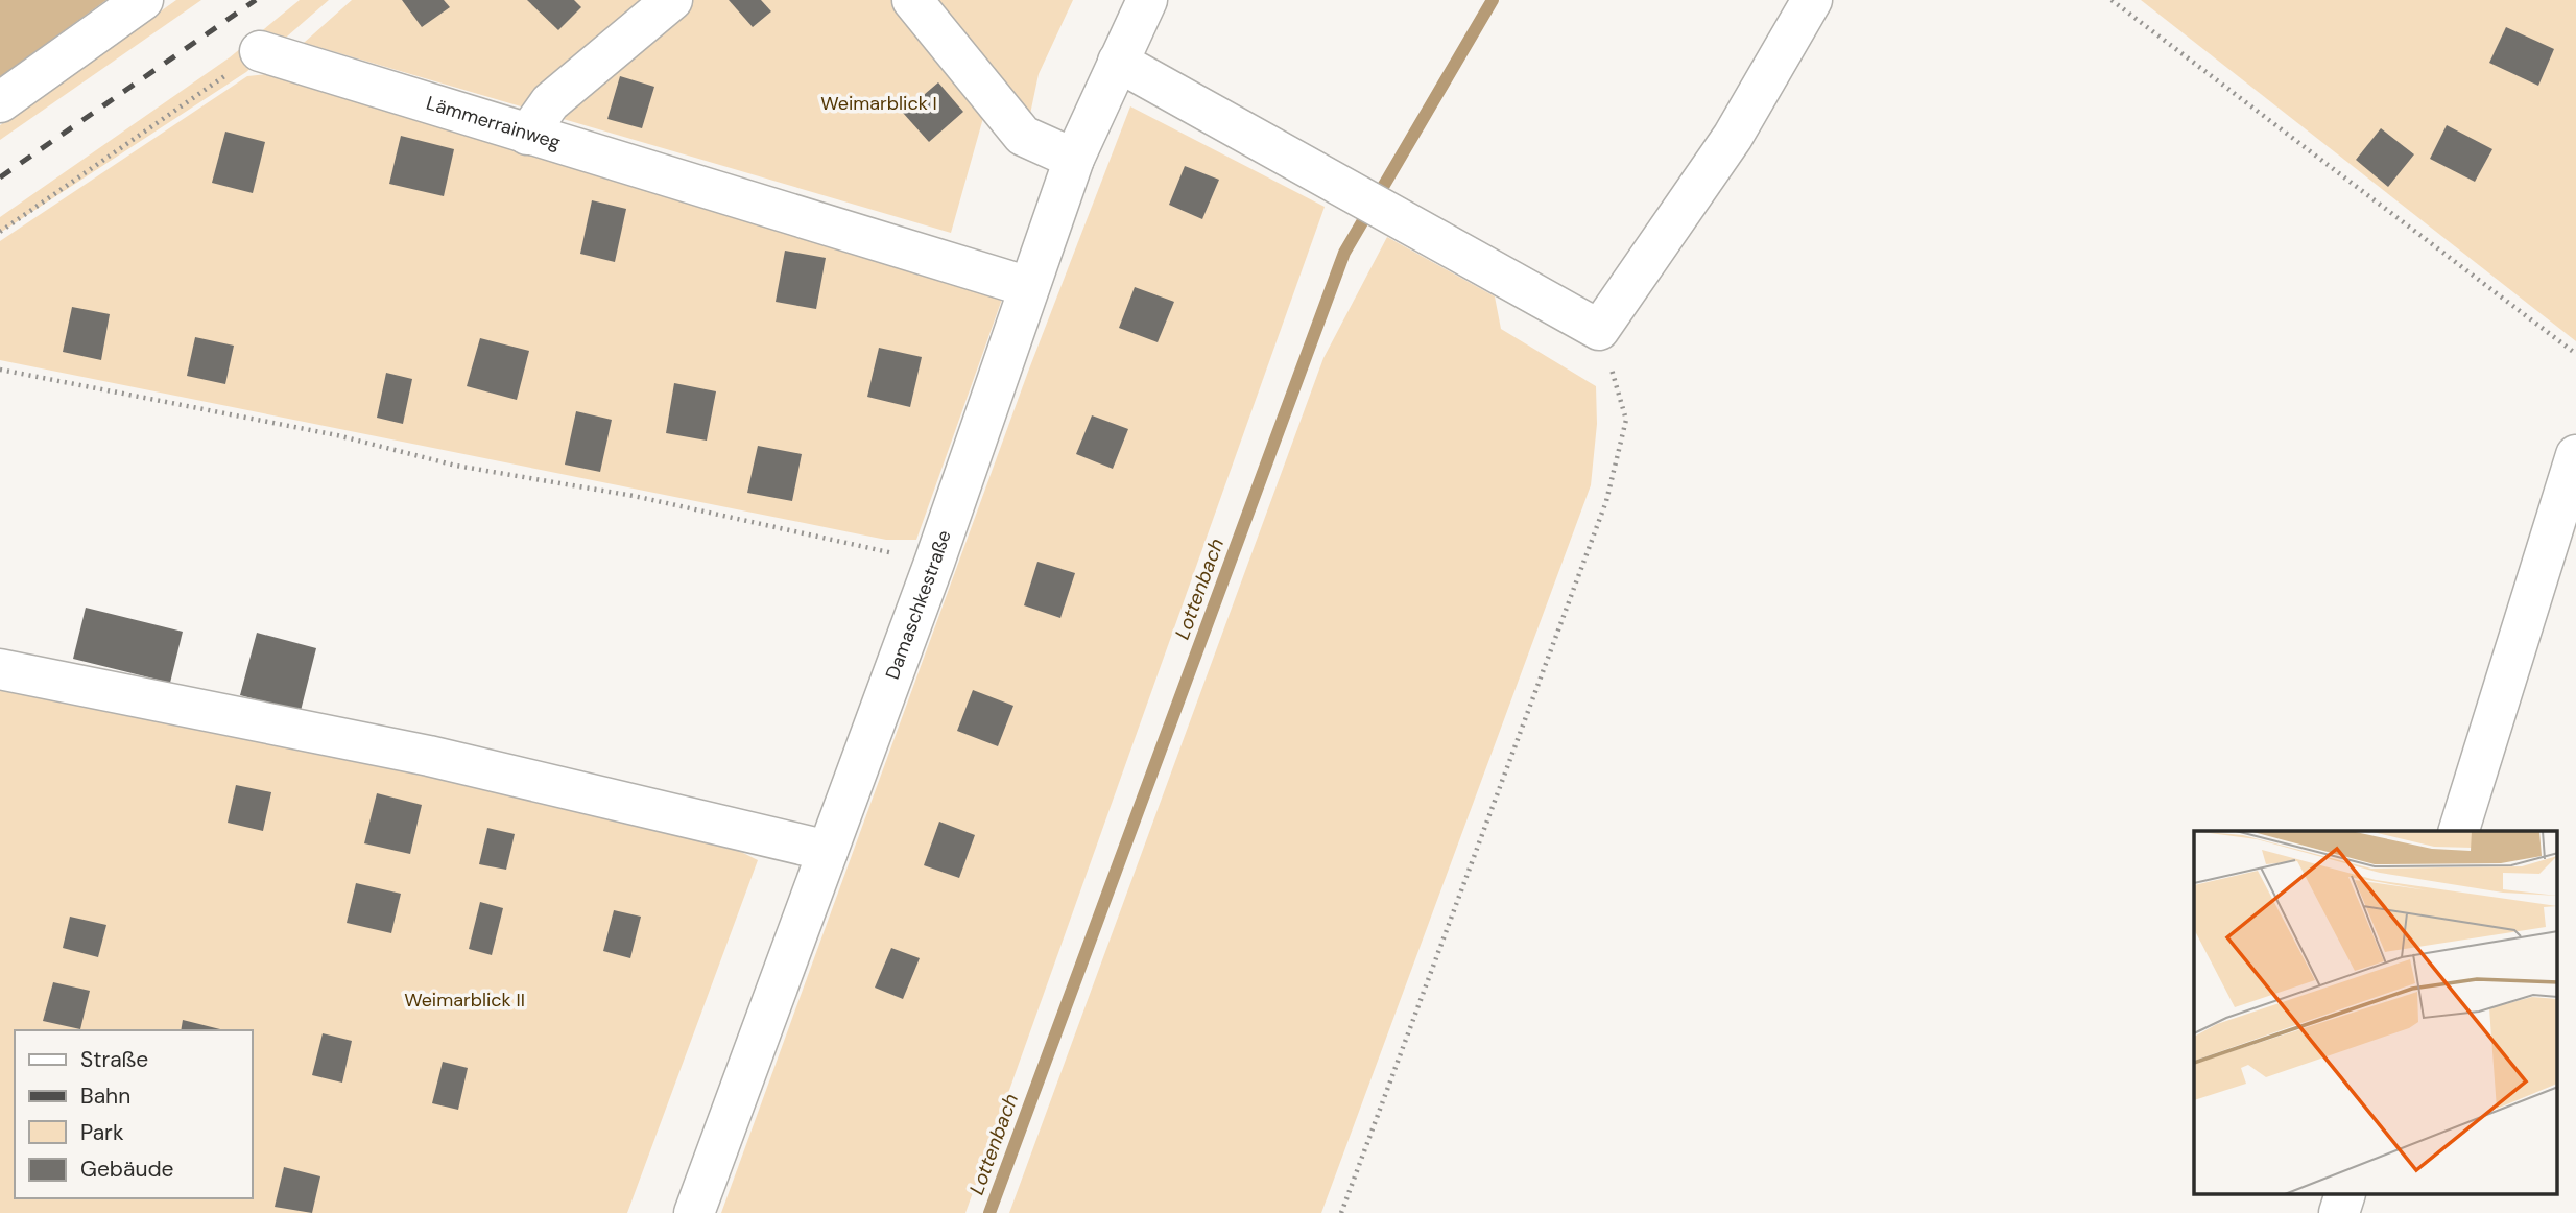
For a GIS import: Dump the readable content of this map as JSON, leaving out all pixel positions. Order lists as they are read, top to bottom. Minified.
{"streets":{"street":["Lämmerrainweg","Damaschkestraße"]},"crossings":[["Lämmerrainweg","Damaschkestraße"]],"water":["Lottenbach"],"parks":["Weimarblick I","Weimarblick II"],"legend":["Straße","Bahn","Park","Gebäude"]}
